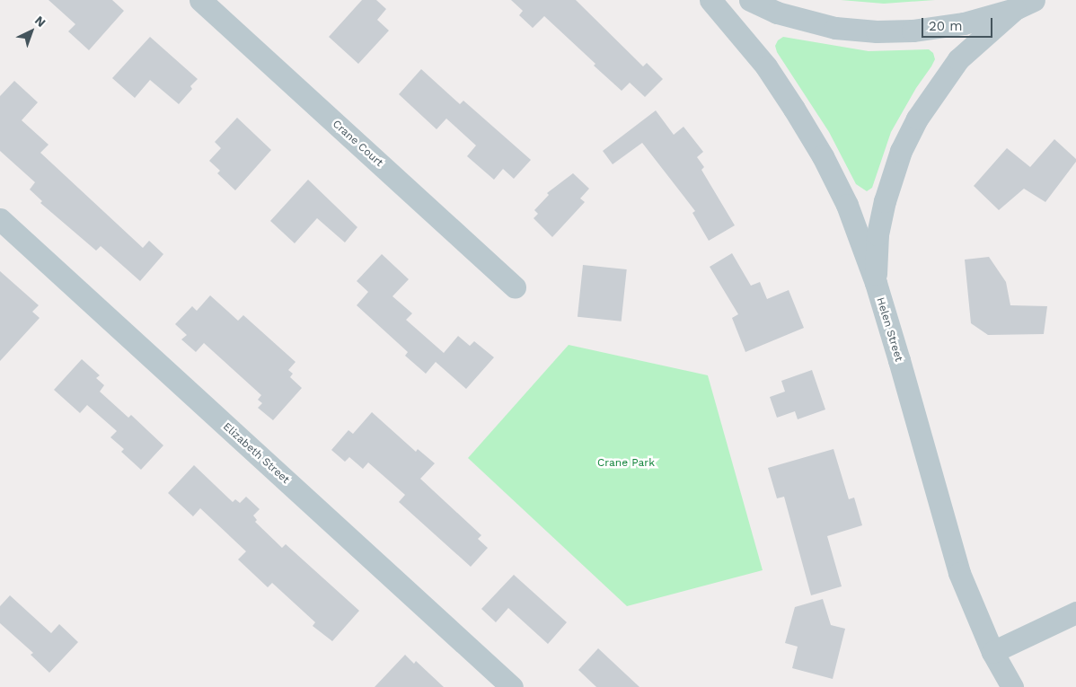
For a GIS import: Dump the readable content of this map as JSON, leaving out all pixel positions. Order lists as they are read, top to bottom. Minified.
{"streets":{"street":["Crane Court","Helen Street","Elizabeth Street"]},"parks":["Crane Park"],"scale_bar":"20 m","north":"top right"}
